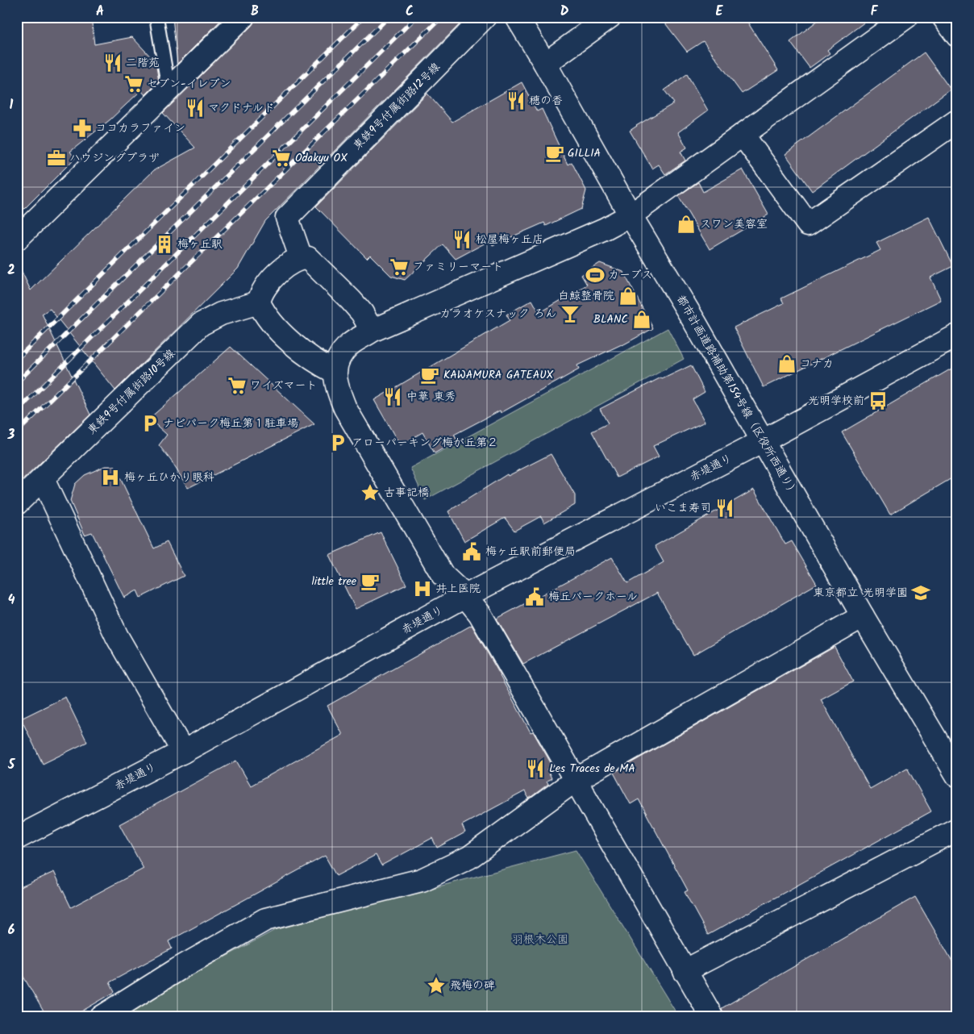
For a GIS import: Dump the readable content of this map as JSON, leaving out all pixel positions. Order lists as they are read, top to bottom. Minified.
{"streets":{"street":["東鉄9号付属街路12号線","東鉄9号付属街路10号線","都市計画道路補助第154号線（区役所西通り）","赤堤通り"]},"crossings":[["都市計画道路補助第154号線（区役所西通り）","赤堤通り"]],"parks":["羽根木公園"],"places":{"restaurant":["二階苑","穂の香","マクドナルド","松屋梅ヶ丘店","中華 東秀","いこま寿司","Les Traces de MA"],"supermarket":["セブン-イレブン","Odakyu OX","ファミリーマート","ワイズマート"],"pharmacy":["ココカラファイン"],"cafe":["GILLIA","KAWAMURA GATEAUX","little tree"],"office":["ハウジングプラザ"],"shop":["スワン美容室","白鯨整骨院","BLANC","コナカ"],"building":["梅ヶ丘駅"],"sports":["カーブス"],"bar":["カラオケスナック ろん"],"bus stop":["光明学校前"],"parking":["ナビパーク梅丘第１駐車場","アローパーキング梅が丘第２"],"hospital":["梅ヶ丘ひかり眼科","井上医院"],"place":["古事記橋","飛梅の碑"],"public building":["梅ヶ丘駅前郵便局","梅丘パークホール"],"school or university":["東京都立 光明学園"]},"grid":{"columns":["A","B","C","D","E","F"],"rows":["1","2","3","4","5","6"]}}
